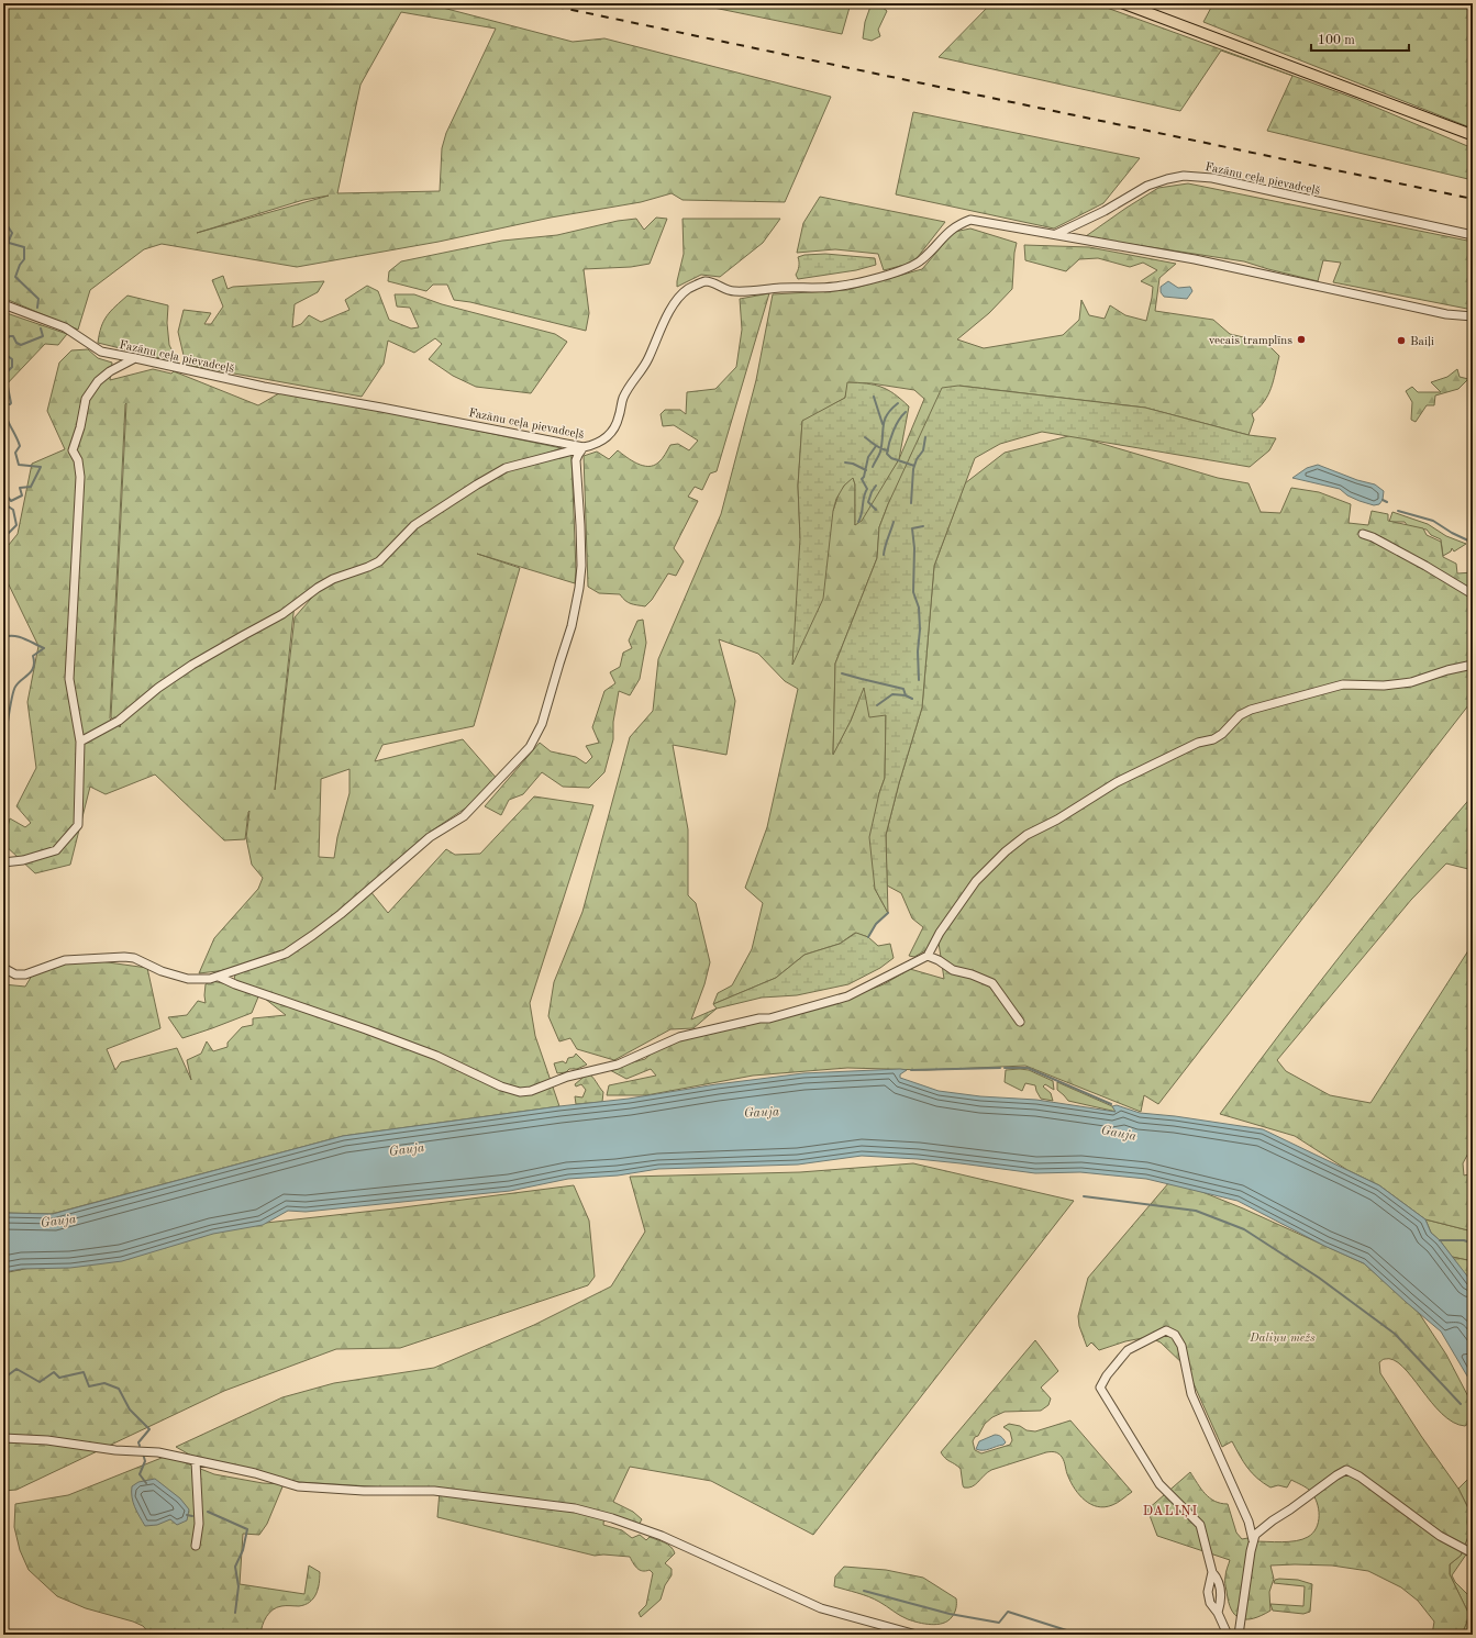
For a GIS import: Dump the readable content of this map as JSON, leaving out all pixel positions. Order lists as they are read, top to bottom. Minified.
{"streets":{"street":["Fazānu ceļa pievadceļš"]},"districts":["DALIŅI"],"water":["Gauja"],"parks":["Daliņu mežs"],"places":["vecais tramplīns","Baiļi"],"scale_bar":"100 m"}
